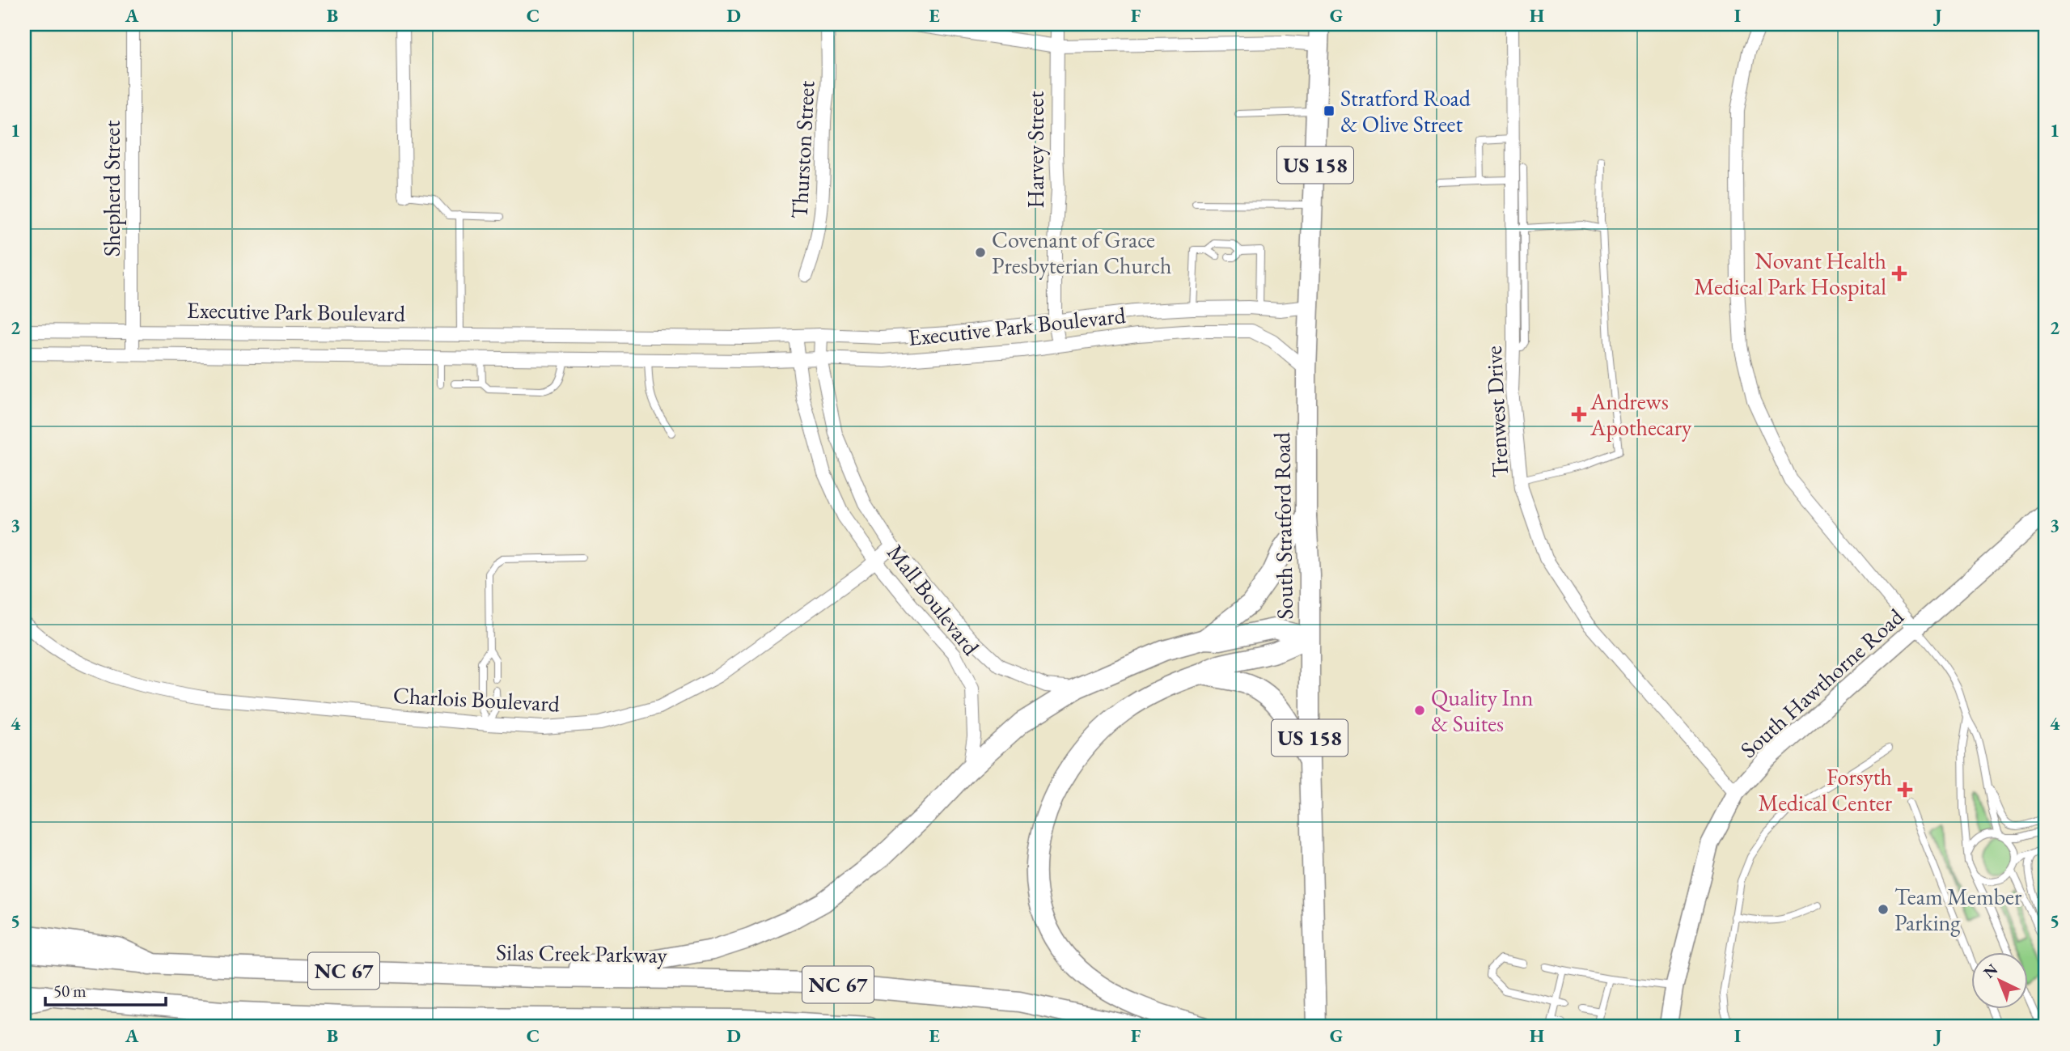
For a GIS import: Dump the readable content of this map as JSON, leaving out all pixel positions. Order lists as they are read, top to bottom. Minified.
{"streets":{"main road":["US 158","South Stratford Road","South Hawthorne Road","Silas Creek Parkway","NC 67"],"street":["Thurston Street","Harvey Street","Shepherd Street","Executive Park Boulevard","Trenwest Drive","Mall Boulevard","Charlois Boulevard"]},"crossings":[["Harvey Street","Executive Park Boulevard"],["Shepherd Street","Executive Park Boulevard"],["Executive Park Boulevard","South Stratford Road"],["Executive Park Boulevard","Mall Boulevard"],["Trenwest Drive","South Hawthorne Road"],["Mall Boulevard","Charlois Boulevard"]],"places":{"transit":["Stratford Road & Olive Street"],"other":["Covenant of Grace Presbyterian Church","Quality Inn & Suites","Team Member Parking"],"health":["Novant Health Medical Park Hospital","Andrews Apothecary","Forsyth Medical Center"]},"scale_bar":"50 m","north":"top left","grid":{"columns":["A","B","C","D","E","F","G","H","I","J"],"rows":["1","2","3","4","5"]}}
